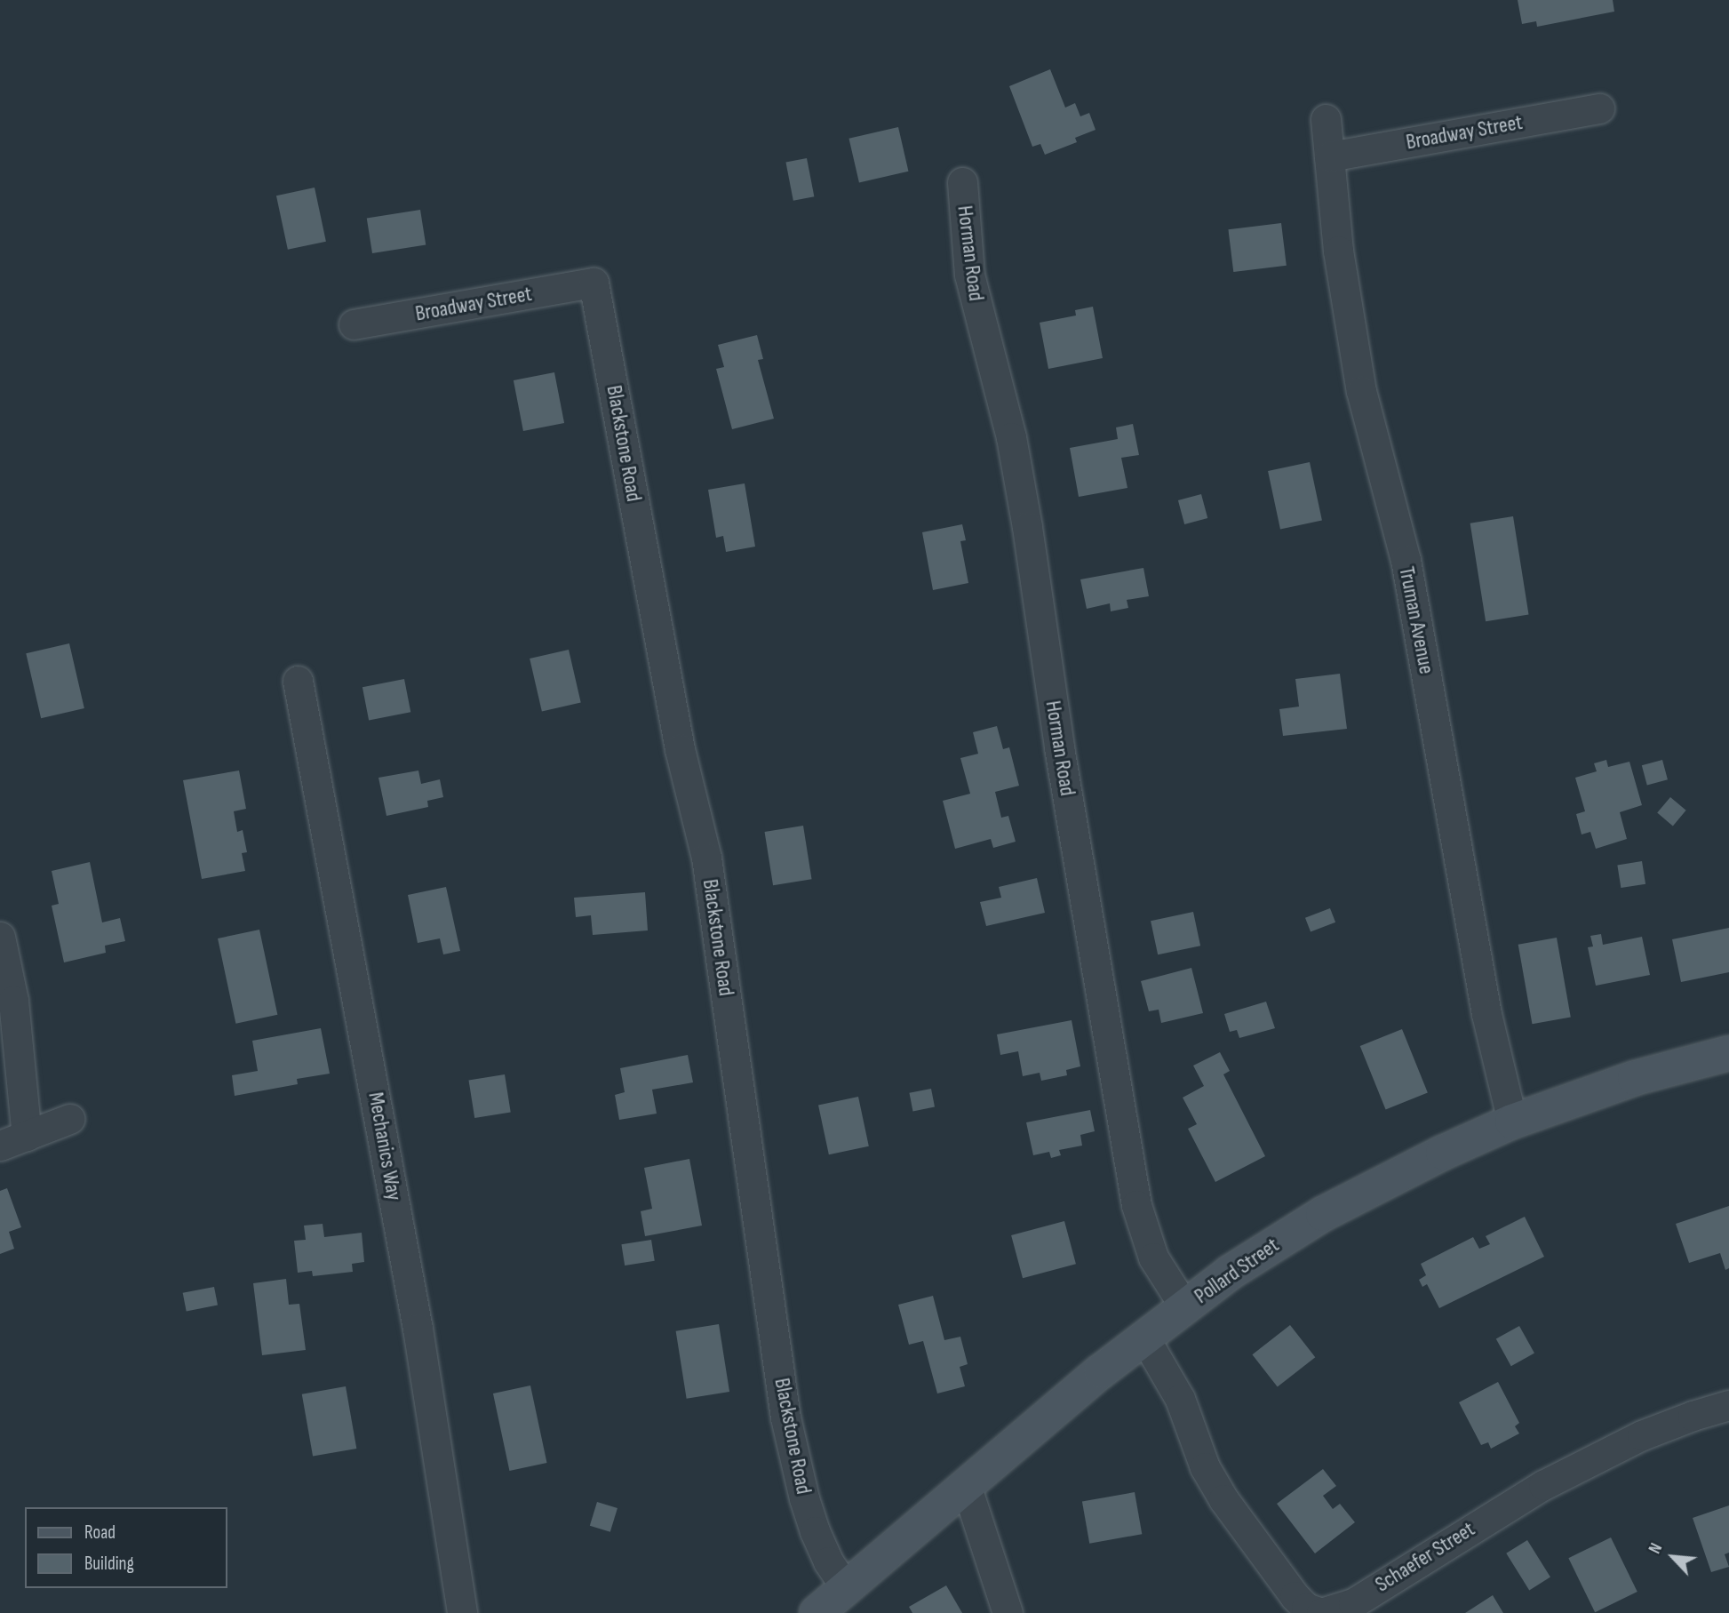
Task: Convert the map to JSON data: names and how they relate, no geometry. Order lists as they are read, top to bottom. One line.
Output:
{"streets":{"street":["Broadway Street","Horman Road","Blackstone Road","Truman Avenue","Mechanics Way","Pollard Street","Schaefer Street"]},"crossings":[["Broadway Street","Blackstone Road"],["Broadway Street","Truman Avenue"],["Horman Road","Pollard Street"],["Blackstone Road","Pollard Street"],["Truman Avenue","Pollard Street"],["Pollard Street","Schaefer Street"]],"legend":["Road","Building"],"north":"top left"}
